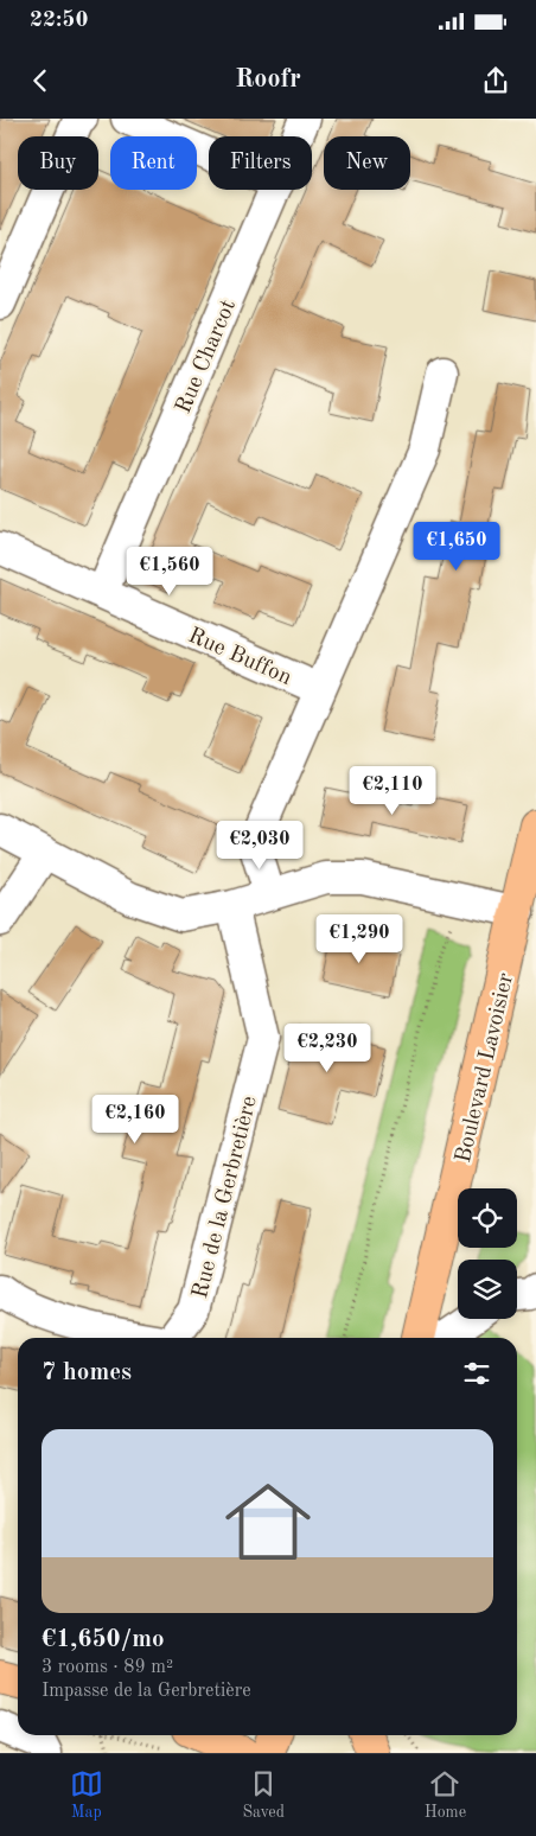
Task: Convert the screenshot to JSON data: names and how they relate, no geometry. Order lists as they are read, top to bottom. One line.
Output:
{"streets":{"main road":["Boulevard Lavoisier"],"street":["Rue Charcot","Rue Buffon","Rue de la Gerbretière"]},"crossings":[["Rue Charcot","Rue Buffon"]],"page":{"status":"22:50","header":"Roofr","chip":["Buy","Rent","Filters","New"],"price":["€1,650","€1,560","€2,110","€2,030","€1,290","€2,230","€2,160"],"heading":"7 homes","list":[{"name":"€1,650/mo","note":"3 rooms · 89 m² · Impasse de la Gerbretière"}],"tabs":["Map","Saved","Home"]}}
